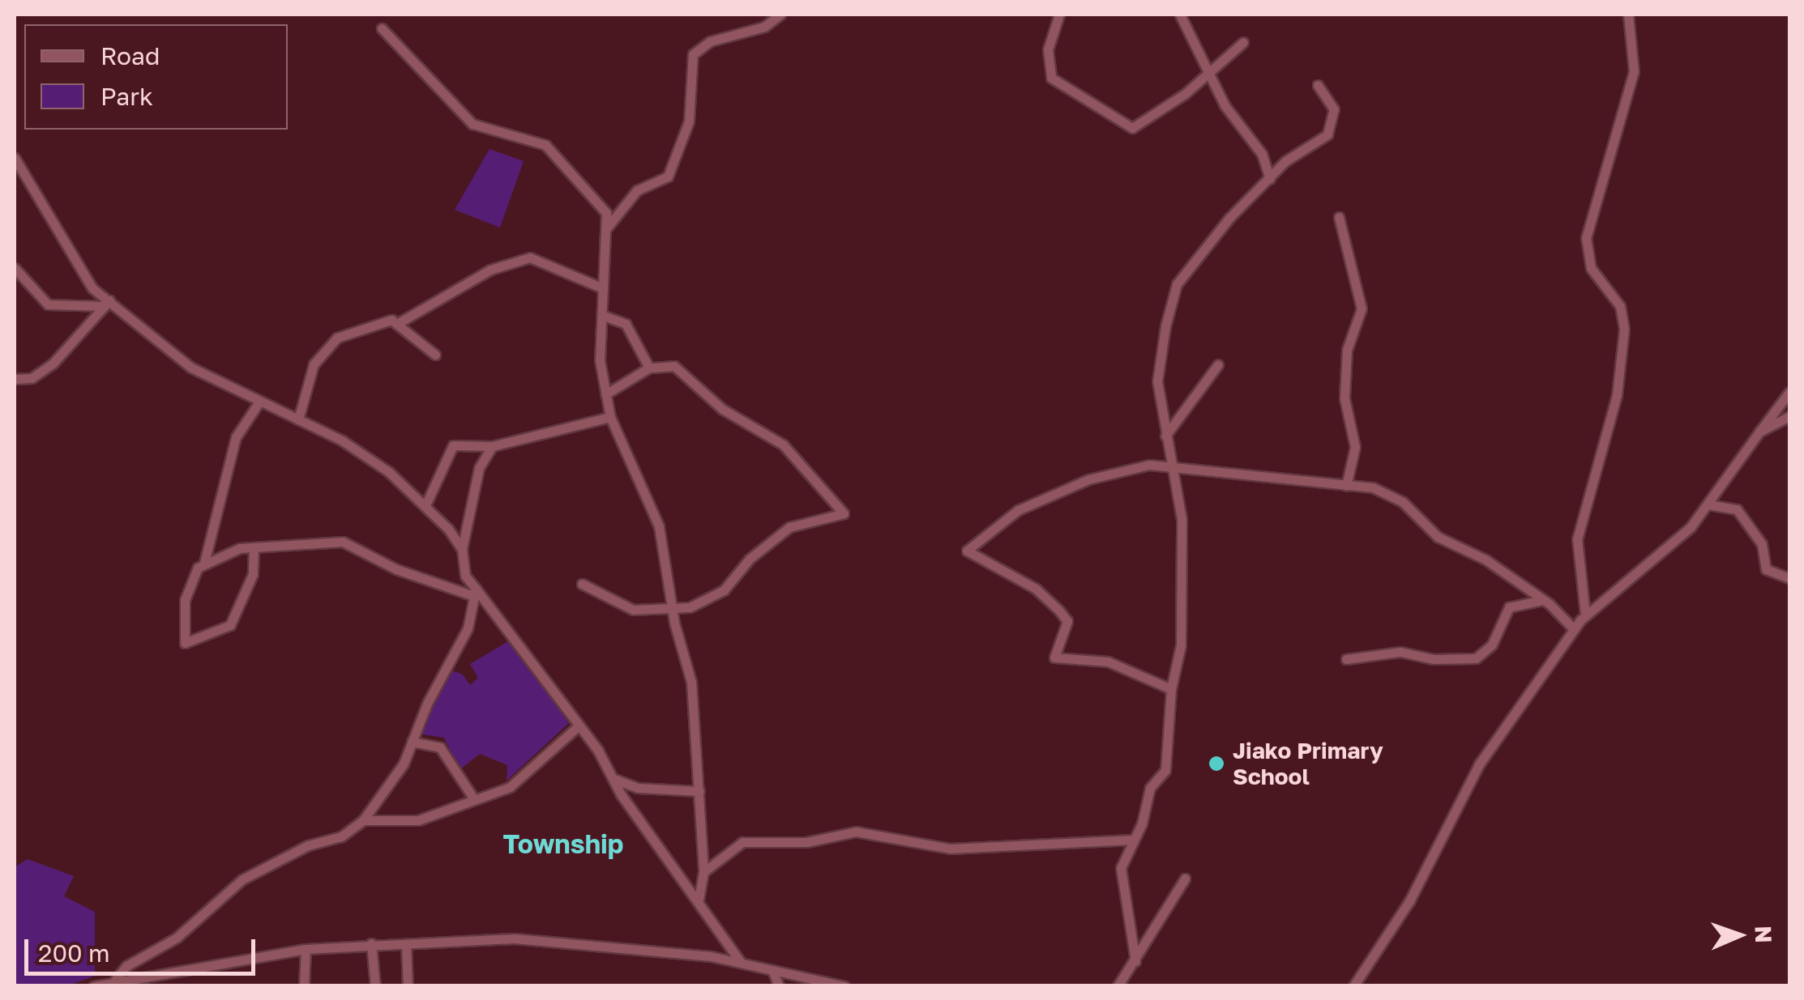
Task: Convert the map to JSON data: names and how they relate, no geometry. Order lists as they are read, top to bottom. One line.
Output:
{"districts":["Township"],"places":["Jiako Primary School"],"legend":["Road","Park"],"scale_bar":"200 m","north":"right"}
